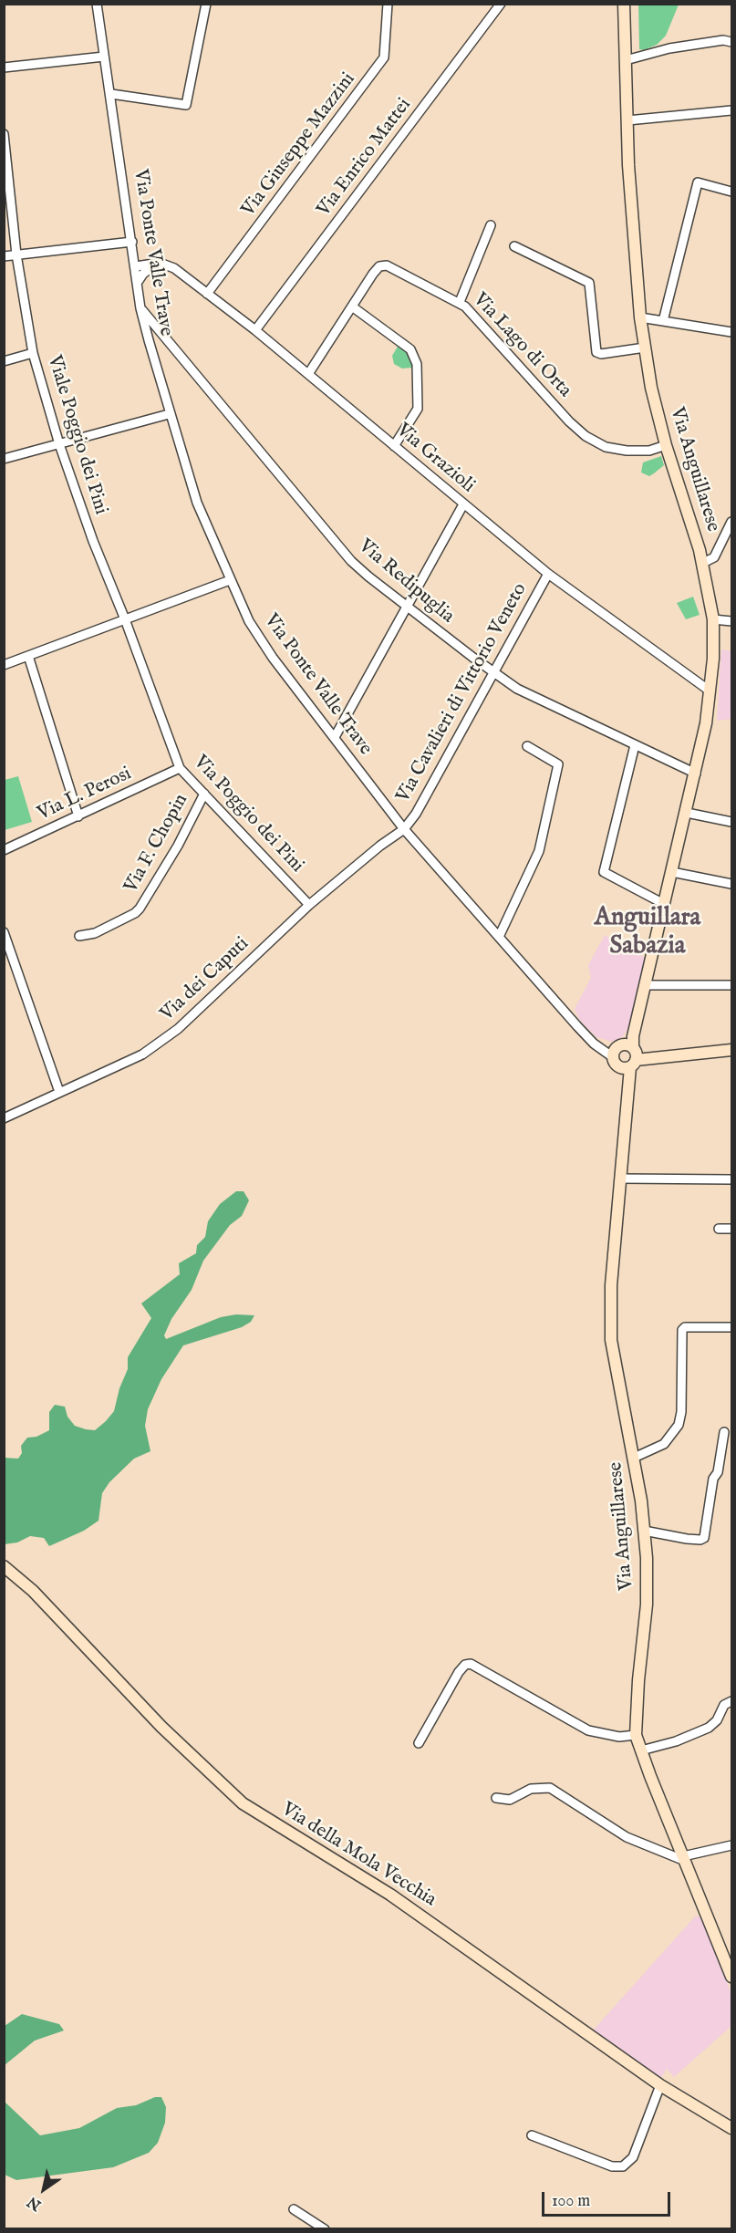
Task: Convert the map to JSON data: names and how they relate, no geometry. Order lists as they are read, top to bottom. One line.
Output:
{"streets":{"main road":["Via Anguillarese","Via della Mola Vecchia"],"street":["Via Giuseppe Mazzini","Via Enrico Mattei","Via Ponte Valle Trave","Via Lago di Orta","Viale Poggio dei Pini","Via Grazioli","Via Redipuglia","Via Cavalieri di Vittorio Veneto","Via L. Perosi","Via Poggio dei Pini","Via F. Chopin","Via dei Caputi"]},"crossings":[["Via Giuseppe Mazzini","Via Grazioli"],["Via Enrico Mattei","Via Grazioli"],["Via Ponte Valle Trave","Via Anguillarese"],["Via Ponte Valle Trave","Via Redipuglia"],["Via Ponte Valle Trave","Via Cavalieri di Vittorio Veneto"],["Via Ponte Valle Trave","Via dei Caputi"],["Via Lago di Orta","Via Grazioli"],["Via Lago di Orta","Via Anguillarese"],["Viale Poggio dei Pini","Via Poggio dei Pini"],["Via Grazioli","Via Anguillarese"],["Via Grazioli","Via Cavalieri di Vittorio Veneto"],["Via Anguillarese","Via Redipuglia"],["Via Redipuglia","Via Cavalieri di Vittorio Veneto"],["Via Cavalieri di Vittorio Veneto","Via dei Caputi"],["Via L. Perosi","Via Poggio dei Pini"],["Via Poggio dei Pini","Via F. Chopin"],["Via Poggio dei Pini","Via dei Caputi"]],"districts":["Anguillara Sabazia"],"scale_bar":"100 m","north":"bottom left"}
